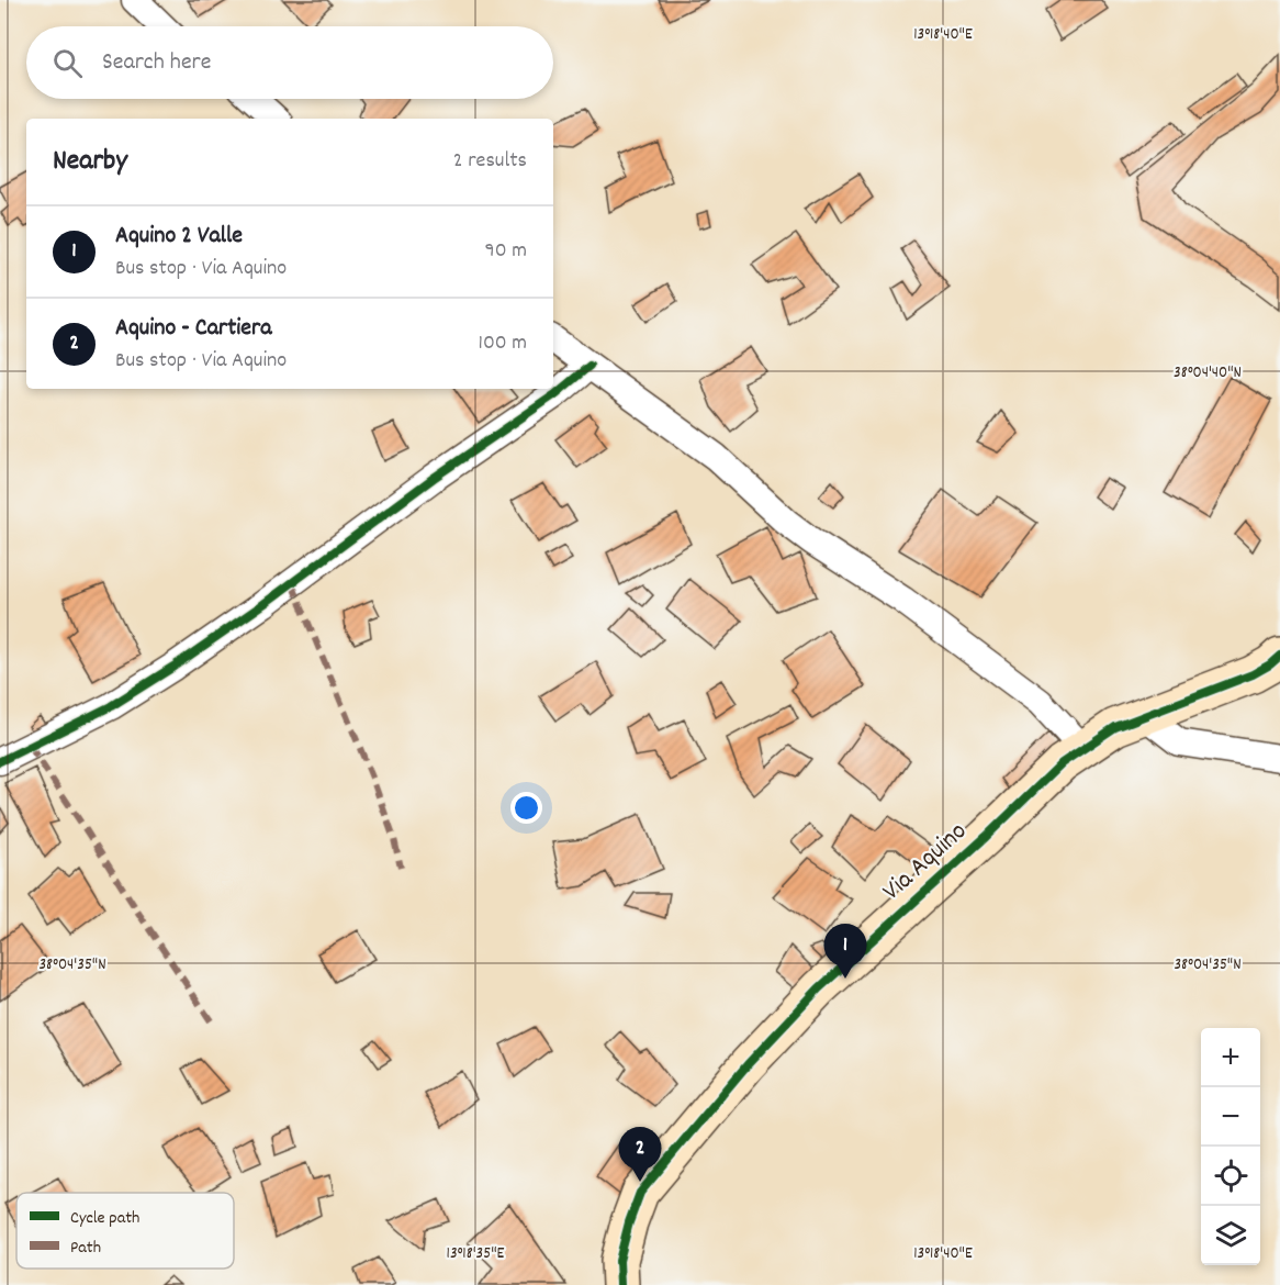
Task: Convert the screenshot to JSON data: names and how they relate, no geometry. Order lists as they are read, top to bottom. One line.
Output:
{"streets":{"street":["Via Aquino"]},"legend":["Cycle path","Path"],"page":{"search":"Search here","heading":["Nearby","2 results"],"list":[{"mark":"1","name":"Aquino 2 Valle","note":"Bus stop · Via Aquino","value":"90 m"},{"mark":"2","name":"Aquino - Cartiera","note":"Bus stop · Via Aquino","value":"100 m"}],"pins":["1","2"],"map_buttons":["+","−"]},"coordinates":["13°18'40\"E","38°04'40\"N","38°04'35\"N","13°18'35\"E"]}
